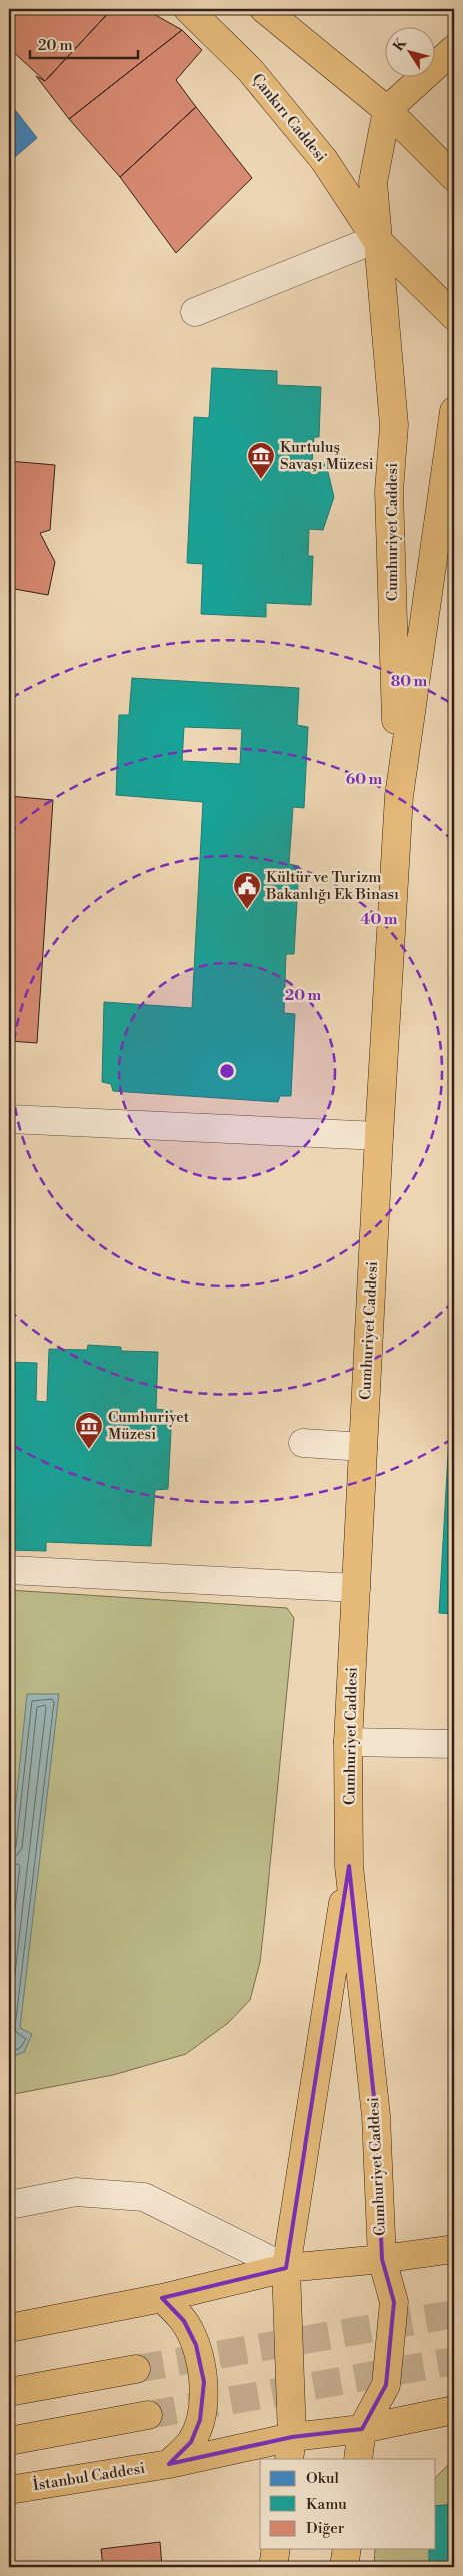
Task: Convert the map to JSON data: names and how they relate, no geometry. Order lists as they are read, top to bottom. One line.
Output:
{"streets":{"main road":["Çankırı Caddesi","Cumhuriyet Caddesi","İstanbul Caddesi"]},"crossings":[["Çankırı Caddesi","Cumhuriyet Caddesi"],["Cumhuriyet Caddesi","İstanbul Caddesi"]],"places":{"museum":["Kurtuluş Savaşı Müzesi","Cumhuriyet Müzesi"],"public building":["Kültür ve Turizm Bakanlığı Ek Binası"]},"legend":["Okul","Kamu","Diğer"],"scale_bar":"20 m","north":"top left","rings":["80 m","60 m","40 m","20 m"]}
